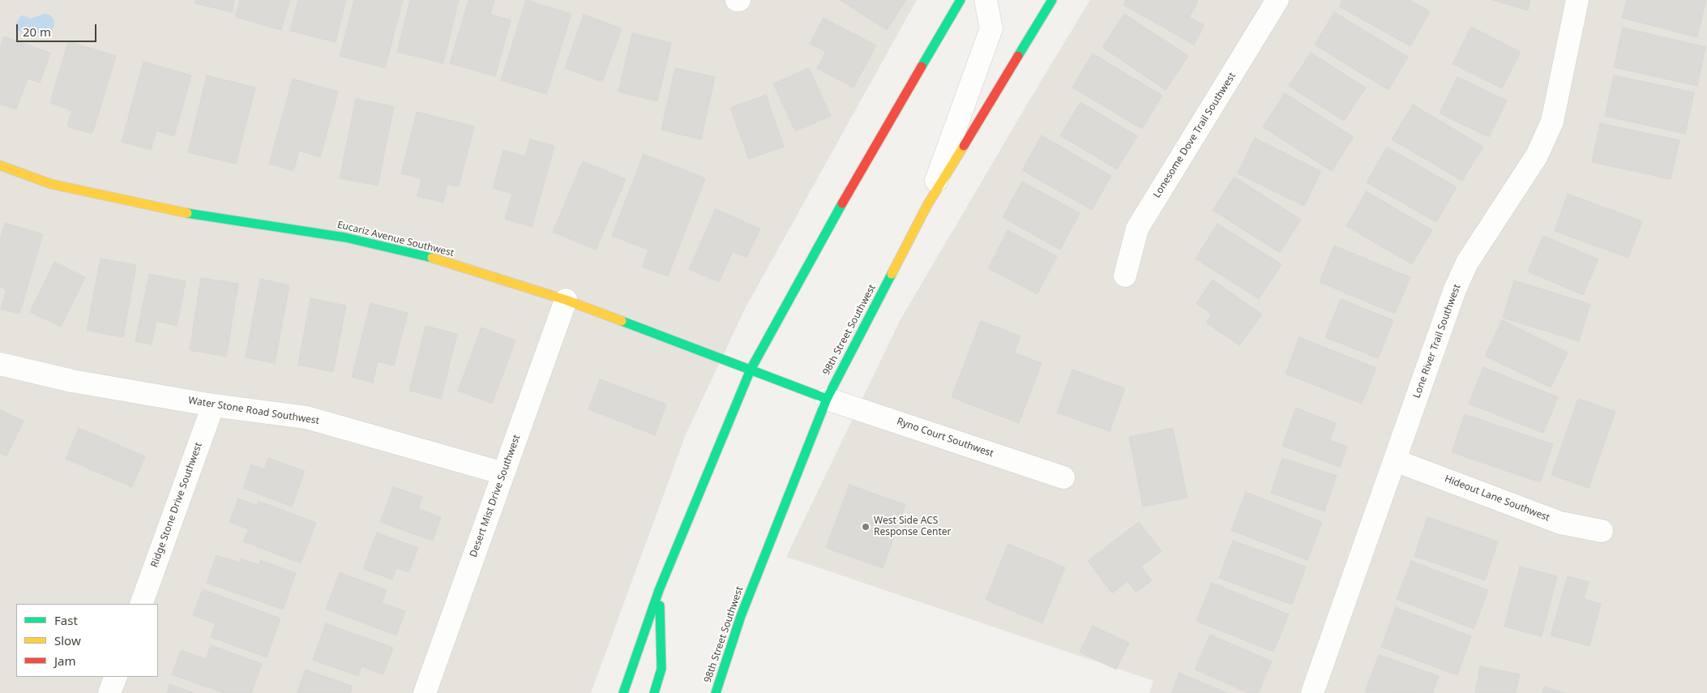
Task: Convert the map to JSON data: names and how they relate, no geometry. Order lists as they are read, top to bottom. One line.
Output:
{"streets":{"main road":["Eucariz Avenue Southwest","98th Street Southwest"],"street":["Lonesome Dove Trail Southwest","Lone River Trail Southwest","Water Stone Road Southwest","Ryno Court Southwest","Desert Mist Drive Southwest","Hideout Lane Southwest","Ridge Stone Drive Southwest"]},"crossings":[["Eucariz Avenue Southwest","98th Street Southwest"],["Eucariz Avenue Southwest","Ryno Court Southwest"],["Eucariz Avenue Southwest","Desert Mist Drive Southwest"],["98th Street Southwest","Ryno Court Southwest"],["Lone River Trail Southwest","Hideout Lane Southwest"],["Water Stone Road Southwest","Desert Mist Drive Southwest"],["Water Stone Road Southwest","Ridge Stone Drive Southwest"]],"places":["West Side ACS Response Center"],"legend":["Fast","Slow","Jam"],"scale_bar":"20 m"}
